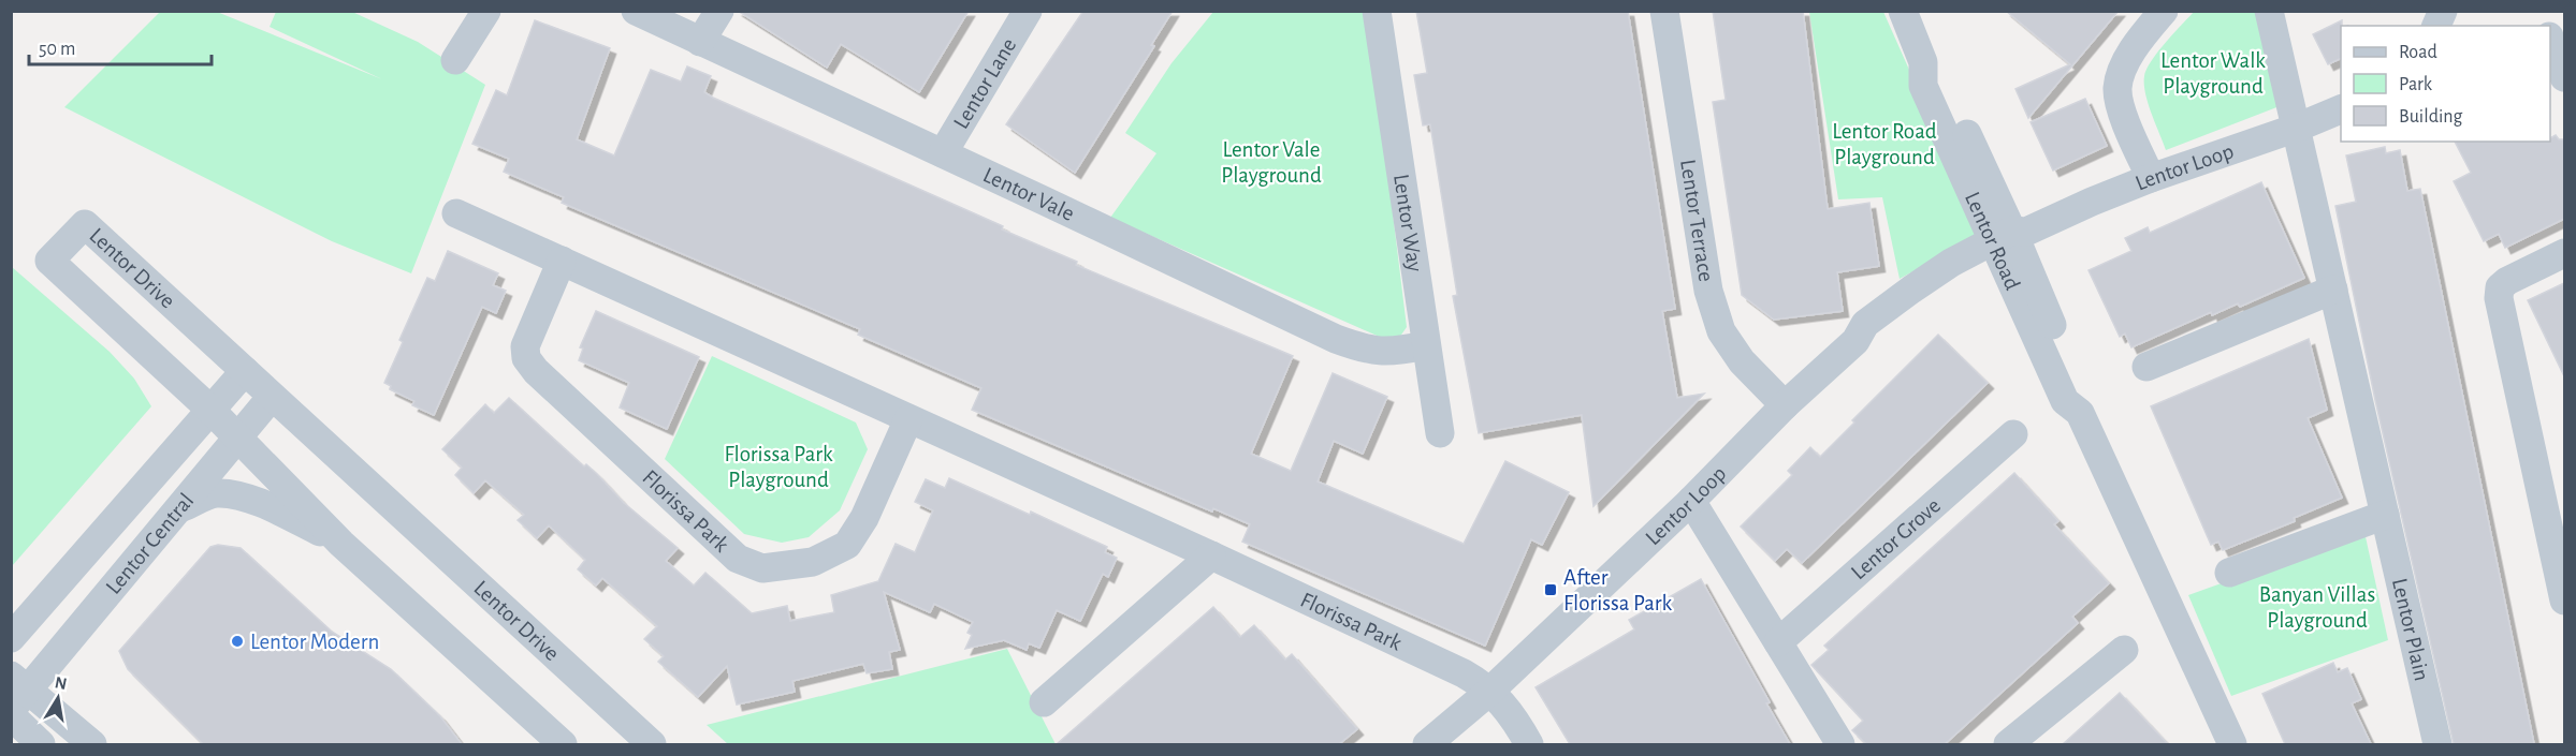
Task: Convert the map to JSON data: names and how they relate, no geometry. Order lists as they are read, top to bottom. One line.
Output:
{"streets":{"street":["Lentor Lane","Lentor Loop","Lentor Vale","Lentor Terrace","Lentor Way","Lentor Road","Lentor Drive","Florissa Park","Lentor Grove","Lentor Central","Lentor Plain"]},"crossings":[["Lentor Lane","Lentor Vale"],["Lentor Loop","Lentor Terrace"],["Lentor Loop","Lentor Road"],["Lentor Loop","Florissa Park"],["Lentor Loop","Lentor Plain"],["Lentor Vale","Lentor Way"],["Lentor Drive","Lentor Central"]],"parks":["Lentor Walk Playground","Lentor Road Playground","Lentor Vale Playground","Florissa Park Playground","Banyan Villas Playground"],"places":{"transit":["After Florissa Park"],"other":["Lentor Modern"]},"legend":["Road","Park","Building"],"scale_bar":"50 m","north":"top"}
